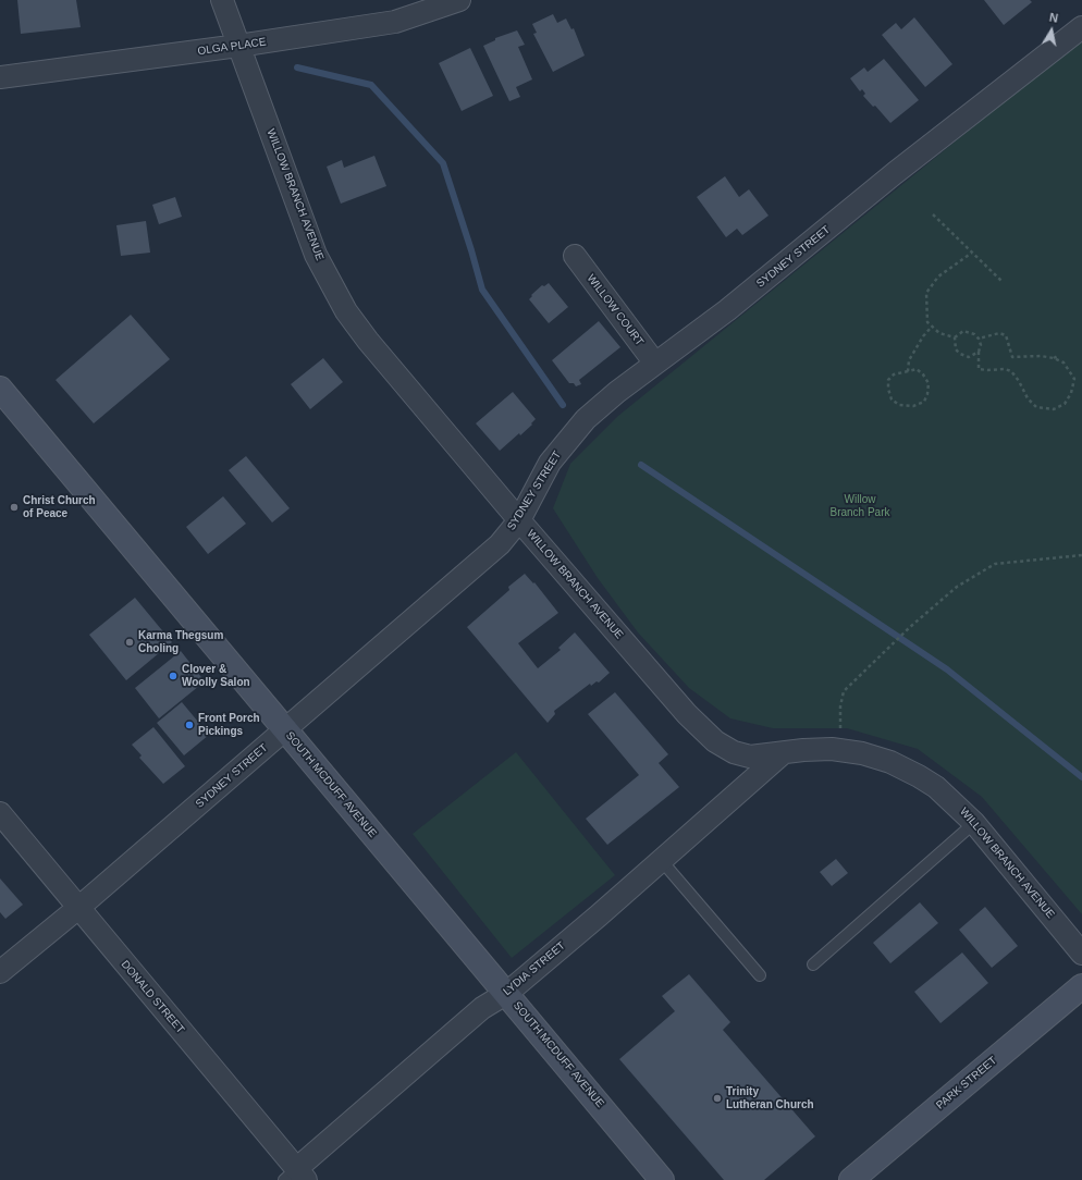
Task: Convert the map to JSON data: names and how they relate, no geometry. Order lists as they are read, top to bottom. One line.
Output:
{"streets":{"main road":["SOUTH MCDUFF AVENUE","PARK STREET"],"street":["OLGA PLACE","WILLOW BRANCH AVENUE","SYDNEY STREET","WILLOW COURT","LYDIA STREET","DONALD STREET"]},"crossings":[["OLGA PLACE","WILLOW BRANCH AVENUE"],["WILLOW BRANCH AVENUE","SYDNEY STREET"],["WILLOW BRANCH AVENUE","LYDIA STREET"],["SYDNEY STREET","WILLOW COURT"],["SYDNEY STREET","SOUTH MCDUFF AVENUE"],["SYDNEY STREET","DONALD STREET"],["SOUTH MCDUFF AVENUE","LYDIA STREET"],["LYDIA STREET","DONALD STREET"]],"parks":["Willow Branch Park"],"places":["Christ Church of Peace","Karma Thegsum Choling","Clover & Woolly Salon","Front Porch Pickings","Trinity Lutheran Church"],"north":"top"}
